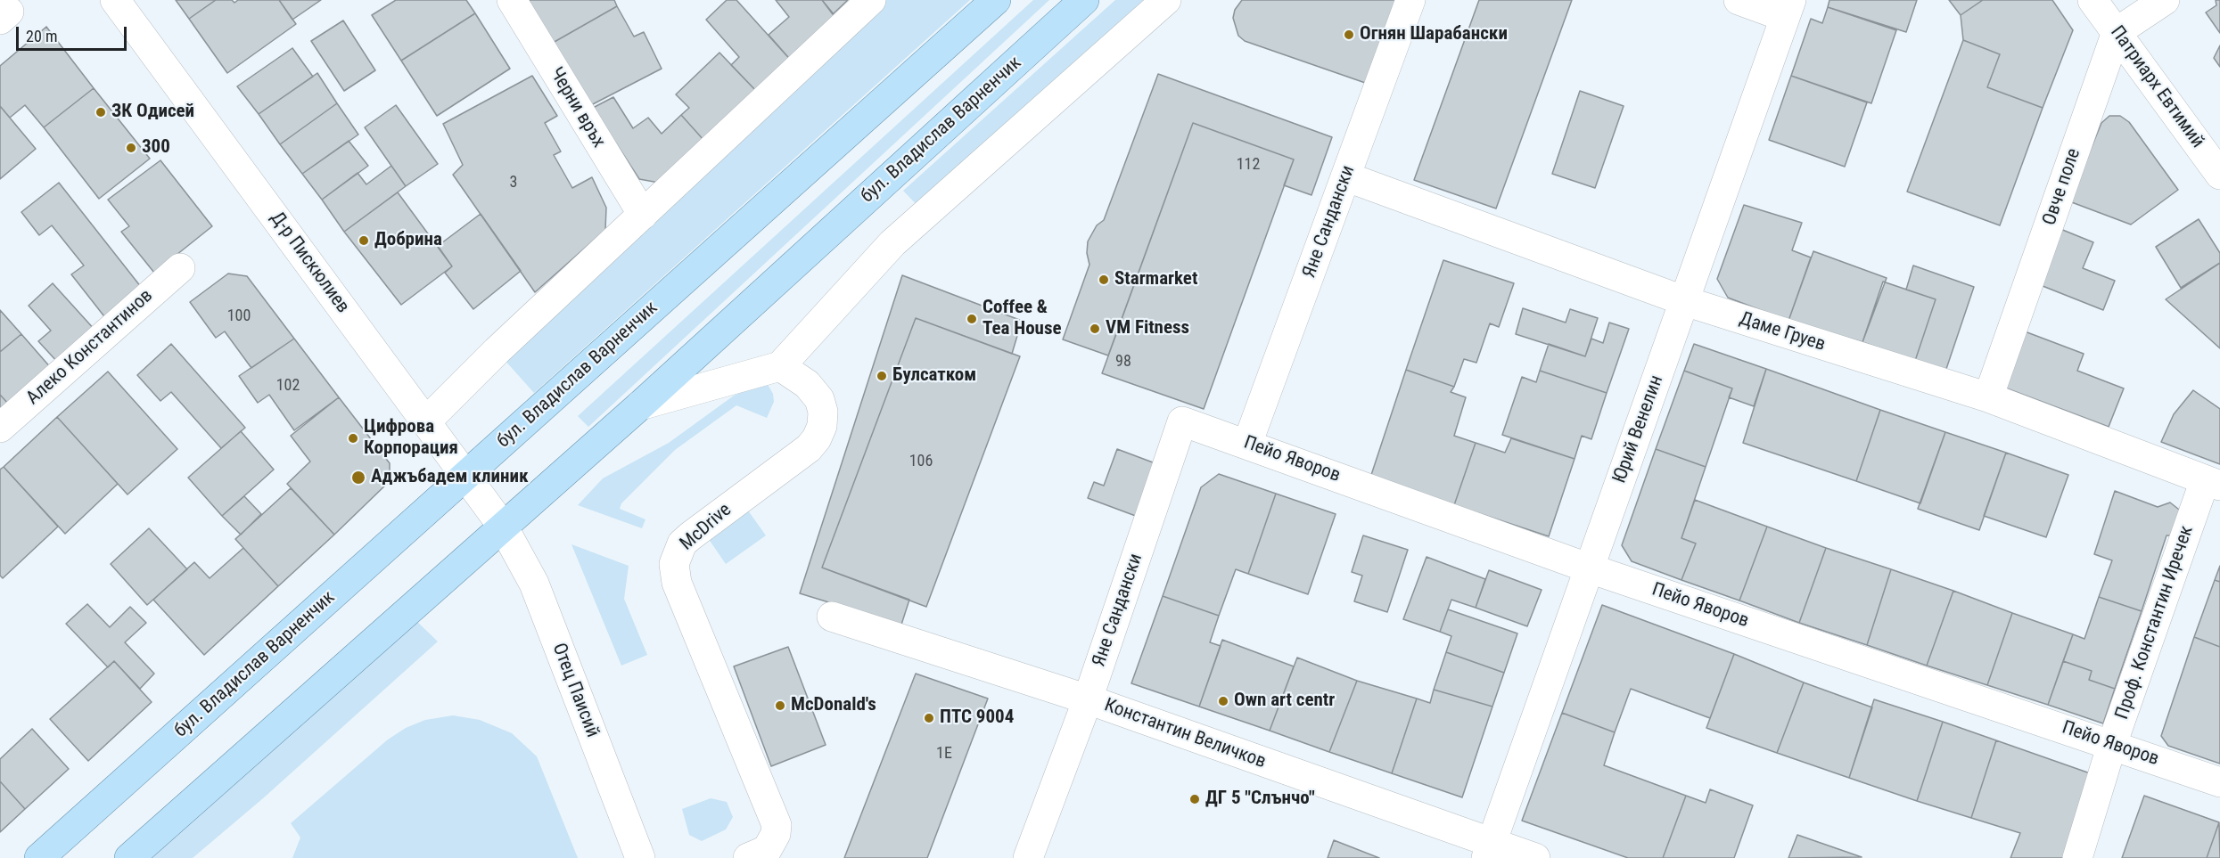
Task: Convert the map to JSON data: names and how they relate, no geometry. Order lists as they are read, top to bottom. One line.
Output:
{"streets":{"main road":["бул. Владислав Варненчик"],"street":["Патриарх Евтимий","Черни връх","Овче поле","Яне Сандански","Д-р Пискюлиев","Даме Груев","Алеко Константинов","Юрий Венелин","Пейо Яворов","McDrive","Проф. Константин Иречек","Отец Паисий","Константин Величков"]},"crossings":[["Патриарх Евтимий","Овче поле"],["бул. Владислав Варненчик","Д-р Пискюлиев"],["бул. Владислав Варненчик","Отец Паисий"],["Овче поле","Даме Груев"],["Яне Сандански","Даме Груев"],["Яне Сандански","Пейо Яворов"],["Яне Сандански","Константин Величков"],["Д-р Пискюлиев","Отец Паисий"],["Даме Груев","Юрий Венелин"],["Даме Груев","Проф. Константин Иречек"],["Юрий Венелин","Пейо Яворов"],["Юрий Венелин","Константин Величков"],["Пейо Яворов","Проф. Константин Иречек"]],"places":["Огнян Шарабански","ЗК Одисей","300","Добрина","Starmarket","Coffee & Tea House","VM Fitness","Булсатком","Цифрова Корпорация","Аджъбадем клиник","Own art centr","McDonald's","ПТС 9004","ДГ 5 \"Слънчо\""],"house_numbers":["112","3","100","98","102","106","1Е"],"scale_bar":"20 m"}
